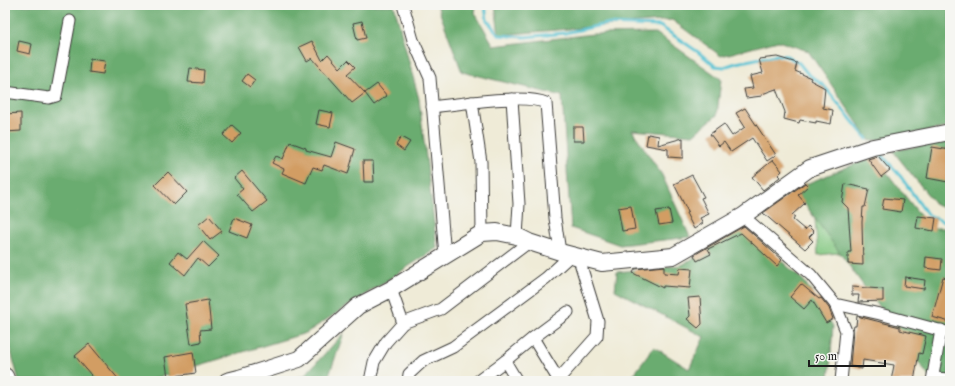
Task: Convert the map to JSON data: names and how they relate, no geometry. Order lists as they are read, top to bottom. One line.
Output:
{"scale_bar":"50 m"}
